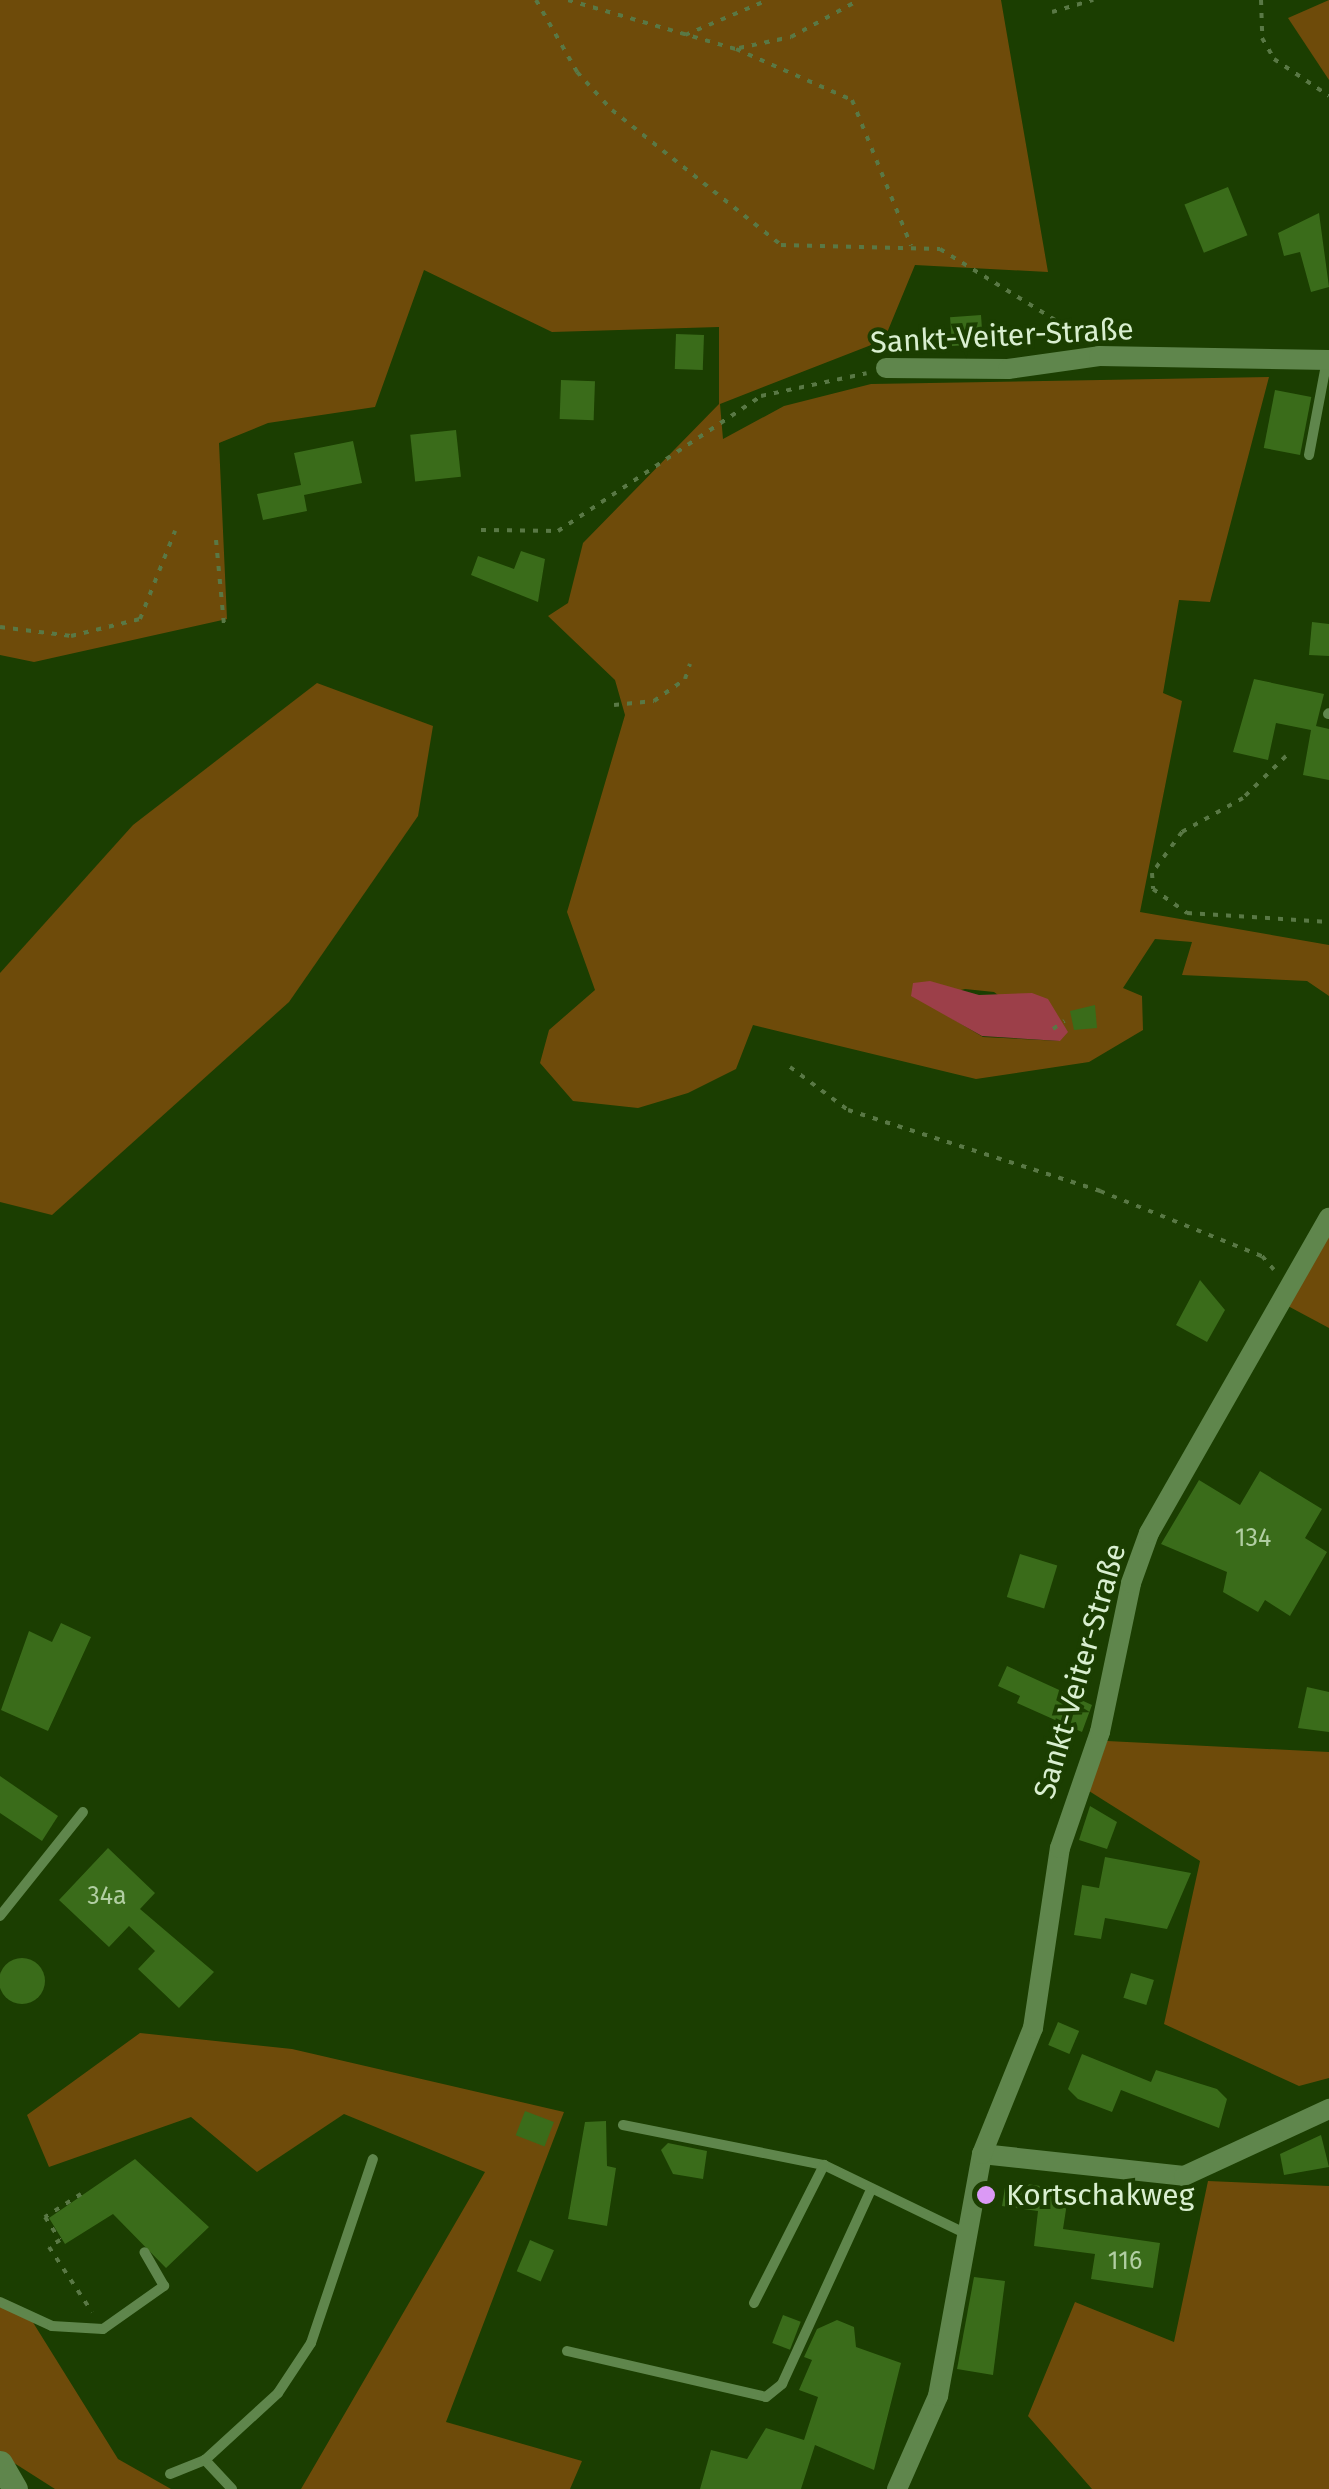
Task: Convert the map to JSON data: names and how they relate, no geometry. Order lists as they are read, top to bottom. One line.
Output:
{"streets":{"street":["Sankt-Veiter-Straße"]},"places":["Kortschakweg"],"house_numbers":["134","34a","116"]}
